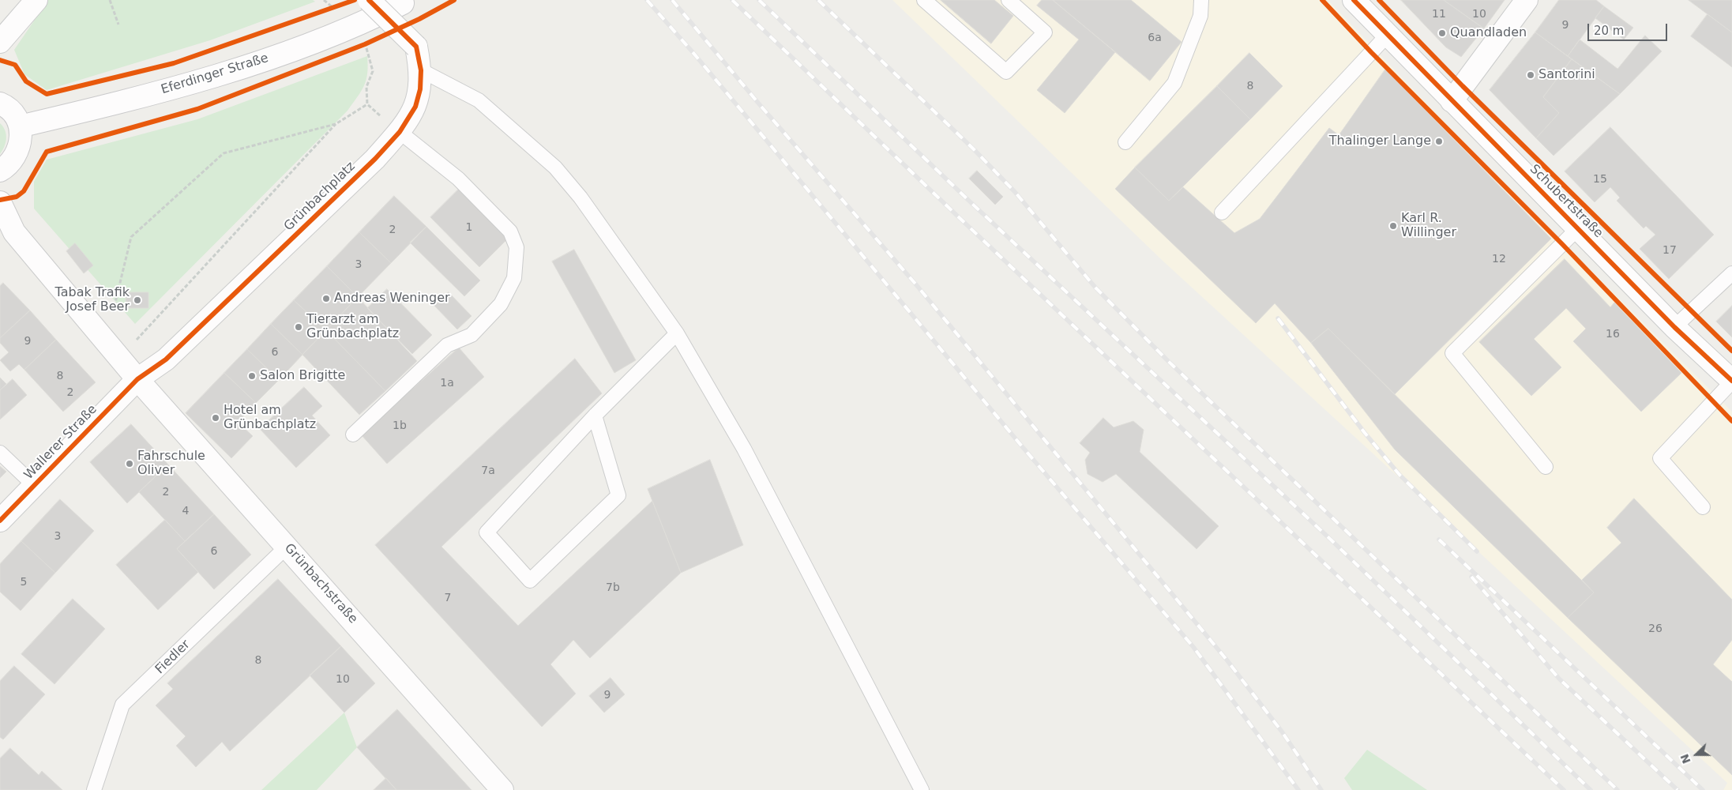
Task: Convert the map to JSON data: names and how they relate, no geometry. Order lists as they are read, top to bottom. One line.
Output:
{"streets":{"street":["Eferdinger Straße","Grünbachplatz","Schubertstraße","Wallerer Straße","Grünbachstraße"],"lane":["Fiedler"]},"crossings":[["Grünbachplatz","Wallerer Straße"],["Grünbachplatz","Grünbachstraße"],["Wallerer Straße","Grünbachstraße"],["Grünbachstraße","Fiedler"]],"places":["Quandladen","Santorini","Thalinger Lange","Karl R. Willinger","Andreas Weninger","Tabak Trafik Josef Beer","Tierarzt am Grünbachplatz","Salon Brigitte","Hotel am Grünbachplatz","Fahrschule Oliver"],"house_numbers":["11","10","9","6a","8","15","1","2","17","12","3","16","9","6","8","1a","2","1b","7a","2","4","3","6","5","7b","7","26","8","10","9"],"scale_bar":"20 m","north":"left"}
